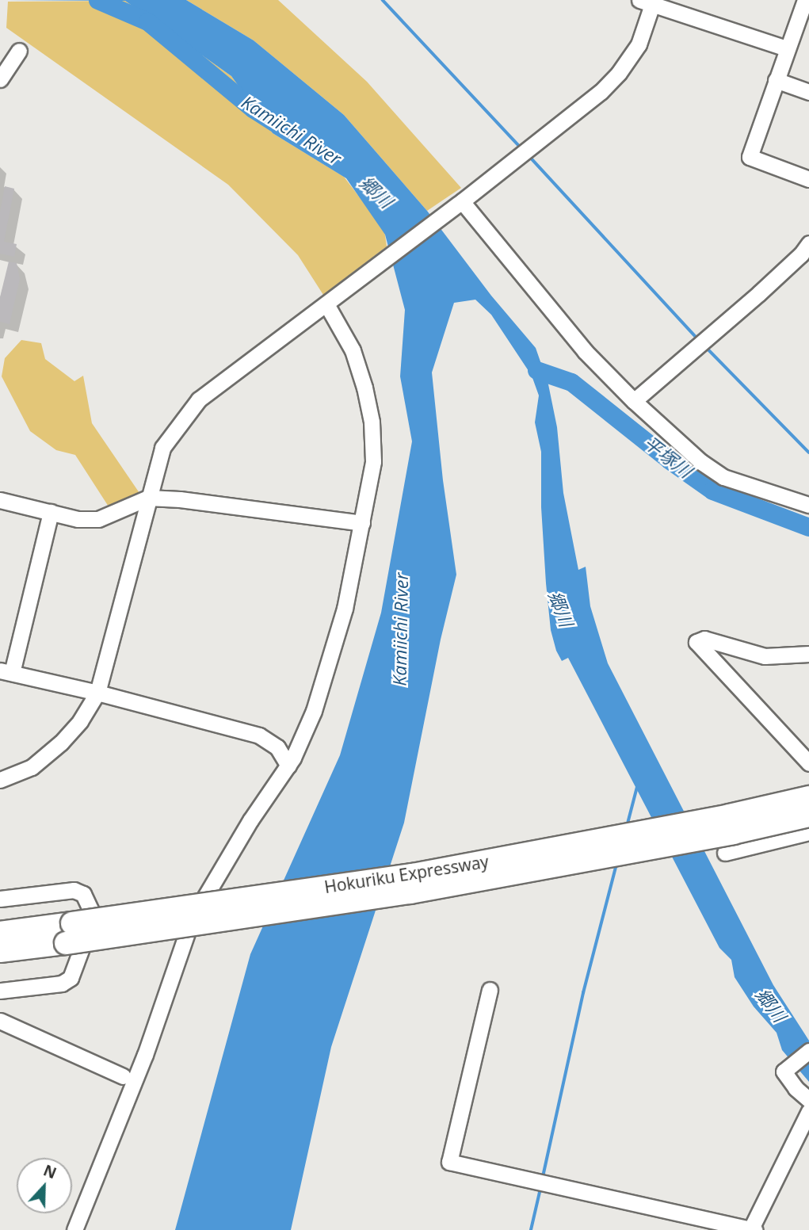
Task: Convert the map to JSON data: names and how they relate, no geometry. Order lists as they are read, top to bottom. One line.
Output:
{"streets":{"highway":["Hokuriku Expressway"]},"water":["Kamiichi River","郷川","平塚川"],"north":"top"}
